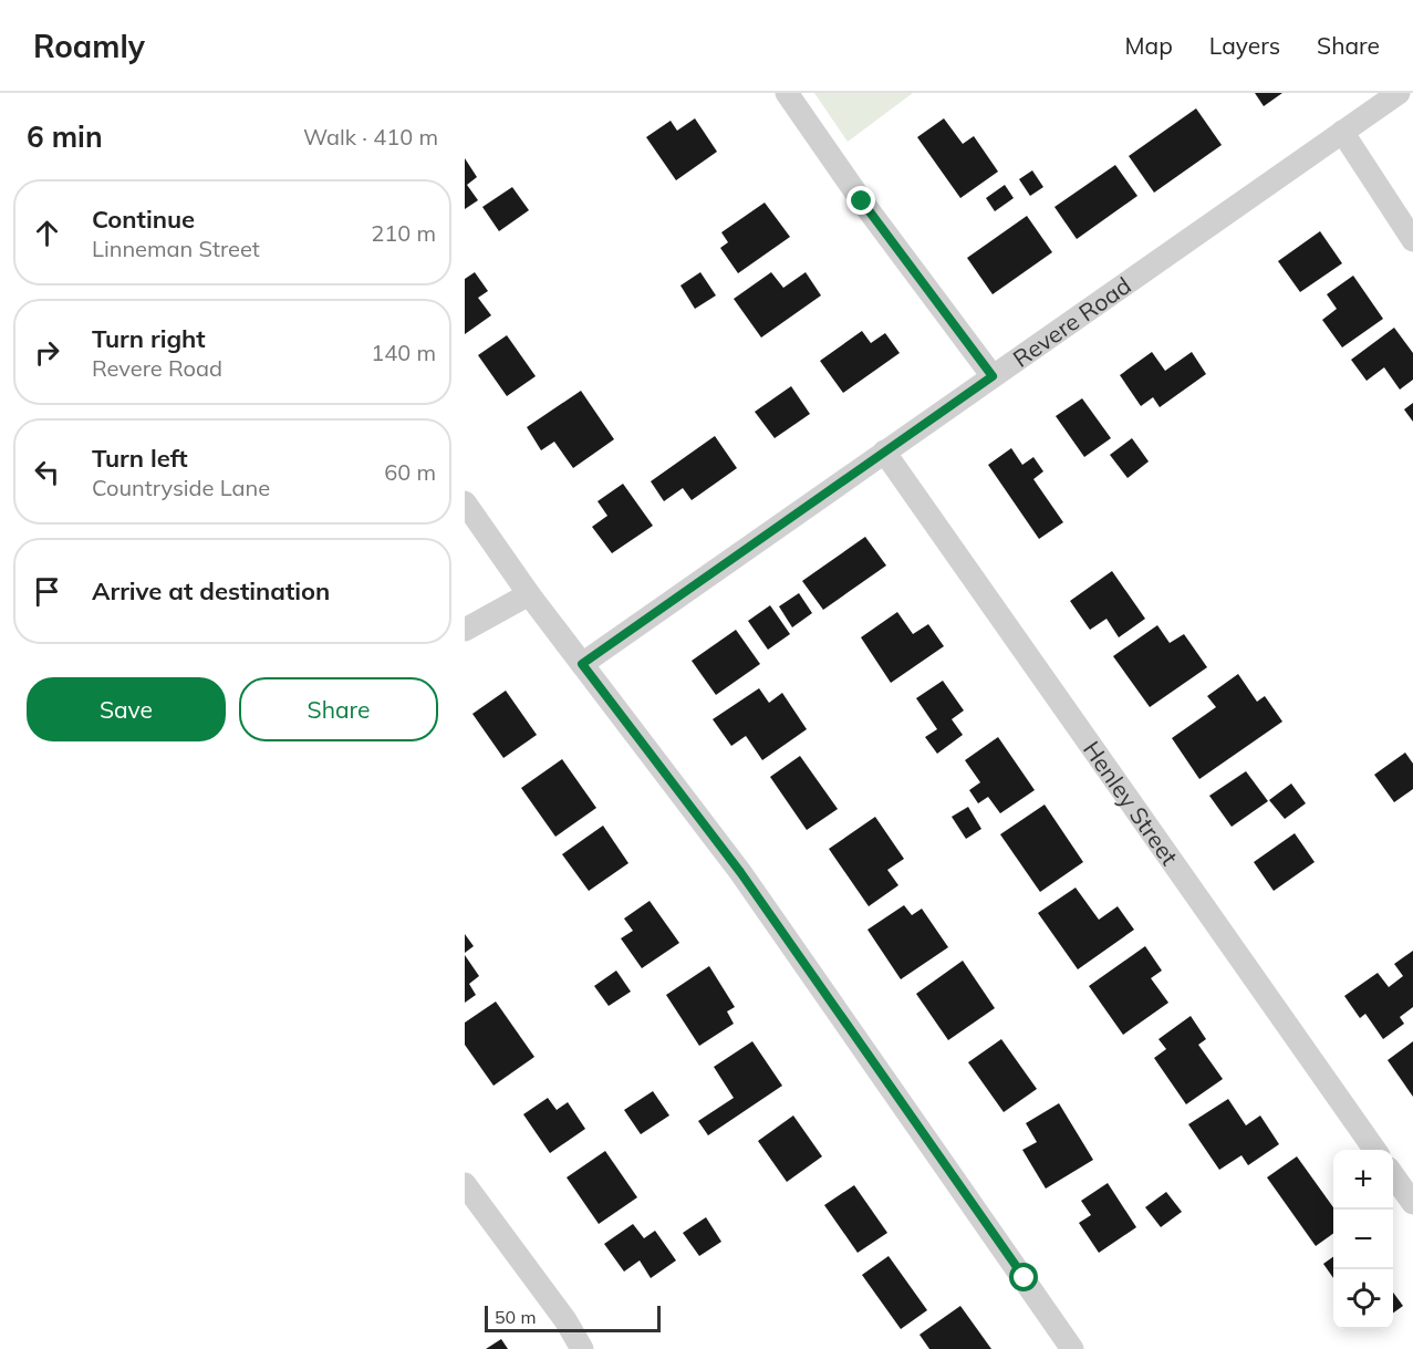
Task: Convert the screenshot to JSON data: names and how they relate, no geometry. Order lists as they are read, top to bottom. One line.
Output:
{"streets":{"street":["Revere Road","Henley Street"]},"crossings":[["Revere Road","Henley Street"]],"scale_bar":"50 m","page":{"header":"Roamly","nav":["Map","Layers","Share"],"heading":["6 min","Walk · 410 m"],"list":[["Continue","Linneman Street","210 m"],["Turn right","Revere Road","140 m"],["Turn left","Countryside Lane","60 m"],"Arrive at destination"],"buttons":["Save","Share"],"map_buttons":["+","−"],"scale":"50 m"}}
